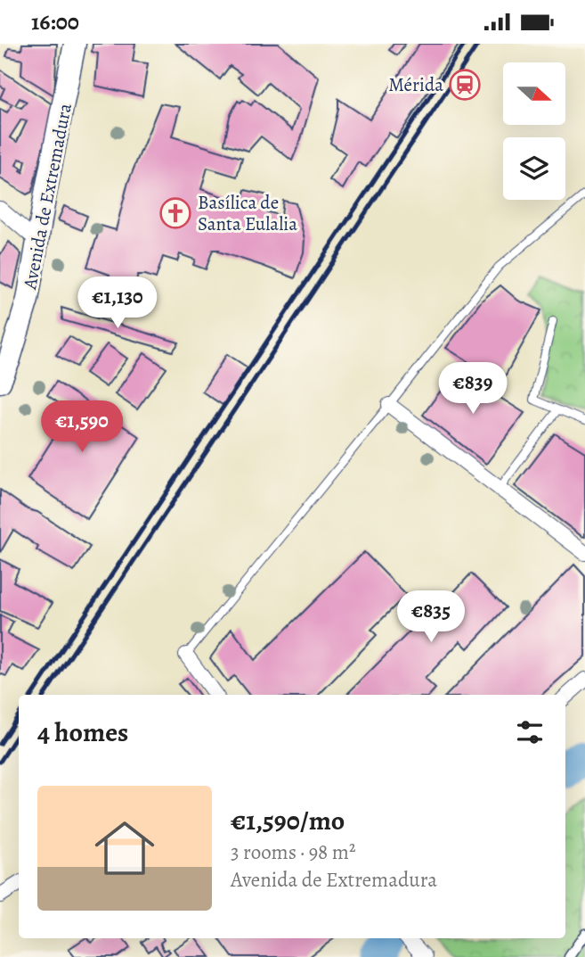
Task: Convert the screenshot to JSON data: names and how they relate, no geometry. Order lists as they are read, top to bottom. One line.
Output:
{"streets":{"main road":["Avenida de Extremadura"]},"places":{"station":["Mérida"],"church":["Basílica de Santa Eulalia"]},"north":"right","page":{"status":"16:00","price":["€1,130","€839","€1,590","€835"],"heading":"4 homes","list":[{"name":"€1,590/mo","note":"3 rooms · 98 m² · Avenida de Extremadura"}]}}
